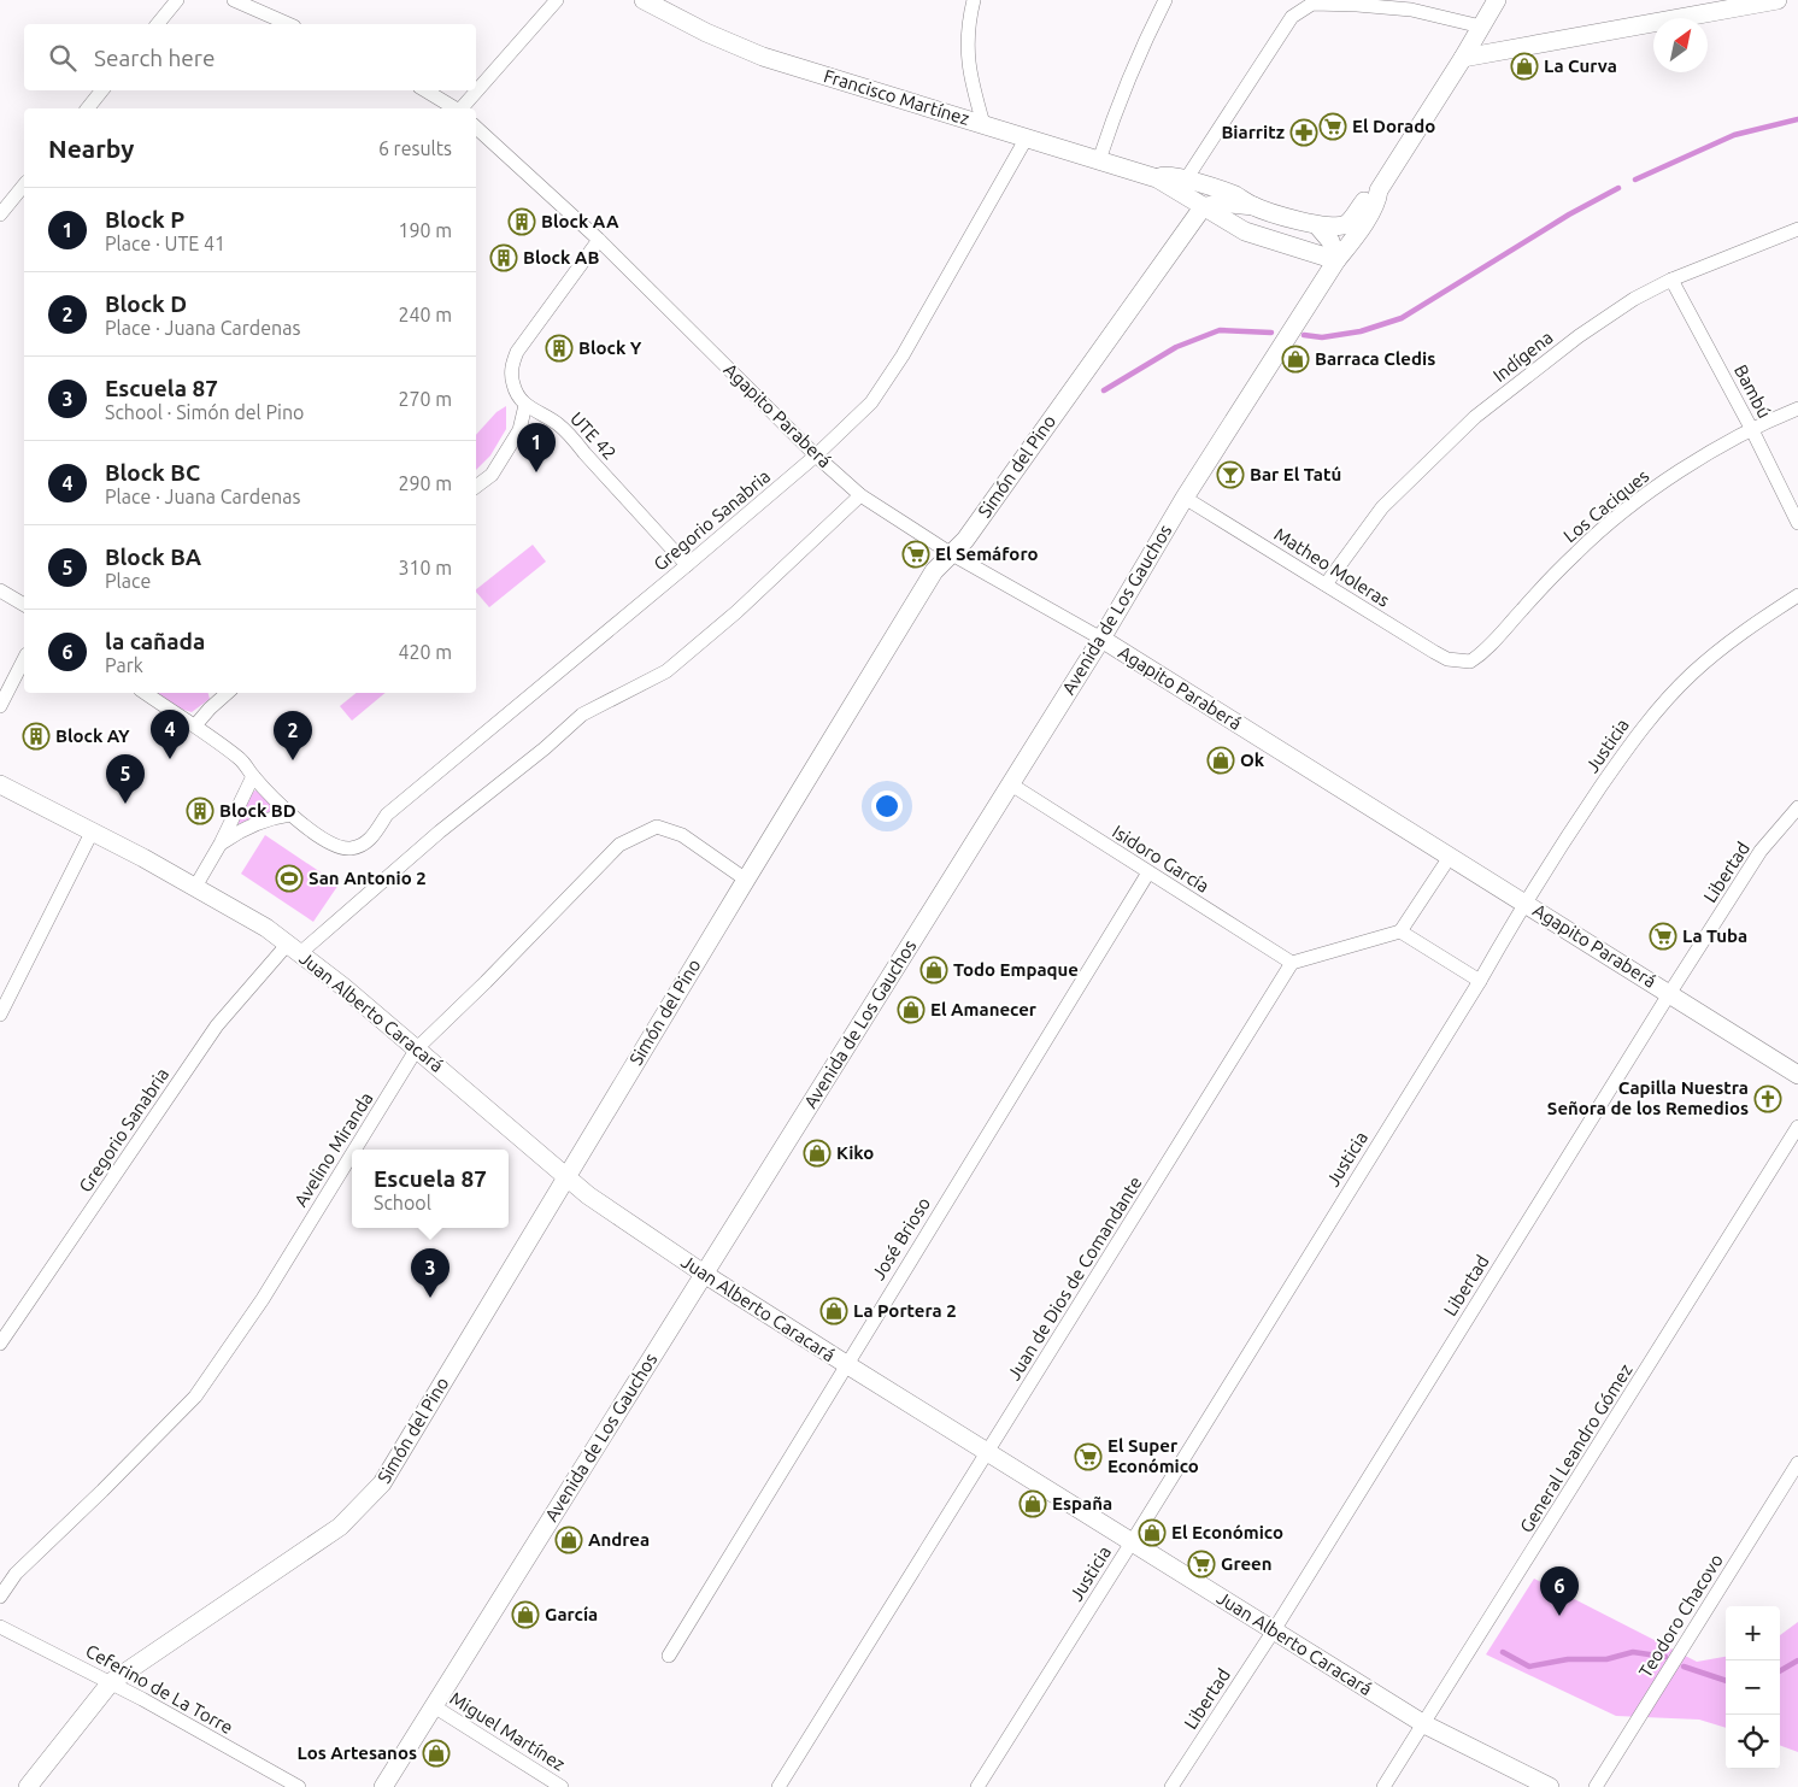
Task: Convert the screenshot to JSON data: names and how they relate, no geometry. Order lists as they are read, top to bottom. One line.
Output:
{"streets":{"street":["Francisco Martínez","Indígena","Bambú","Agapito Paraberá","UTE 42","Simón del Pino","Los Caciques","Gregorio Sanabria","Matheo Moleras","Avenida de Los Gauchos","Justicia","Isidoro García","Libertad","Juan Alberto Caracará","Avelino Miranda","José Brioso","Juan de Dios de Comandante","General Leandro Gómez","Teodoro Chacovo","Ceferino de La Torre","Miguel Martínez"]},"crossings":[["Francisco Martínez","Simón del Pino"],["Francisco Martínez","Gregorio Sanabria"],["Francisco Martínez","Avenida de Los Gauchos"],["Indígena","Bambú"],["Indígena","Matheo Moleras"],["Bambú","Los Caciques"],["Agapito Paraberá","Simón del Pino"],["Agapito Paraberá","Gregorio Sanabria"],["Agapito Paraberá","Avenida de Los Gauchos"],["Agapito Paraberá","Justicia"],["Agapito Paraberá","Libertad"],["UTE 42","Gregorio Sanabria"],["Simón del Pino","Juan Alberto Caracará"],["Simón del Pino","Avelino Miranda"],["Simón del Pino","Ceferino de La Torre"],["Los Caciques","Matheo Moleras"],["Gregorio Sanabria","Juan Alberto Caracará"],["Matheo Moleras","Avenida de Los Gauchos"],["Avenida de Los Gauchos","Isidoro García"],["Avenida de Los Gauchos","Juan Alberto Caracará"],["Avenida de Los Gauchos","Miguel Martínez"],["Justicia","Juan Alberto Caracará"],["Isidoro García","José Brioso"],["Isidoro García","Juan de Dios de Comandante"],["Libertad","Juan Alberto Caracará"],["Juan Alberto Caracará","Avelino Miranda"],["Juan Alberto Caracará","José Brioso"],["Juan Alberto Caracará","Juan de Dios de Comandante"],["Juan Alberto Caracará","General Leandro Gómez"]],"places":{"shop":["La Curva","Barraca Cledis","Ok","Todo Empaque","El Amanecer","Kiko","La Portera 2","España","El Económico","Andrea","García","Los Artesanos"],"supermarket":["El Dorado","El Semáforo","La Tuba","El Super Económico","Green"],"pharmacy":["Biarritz"],"building":["Block AA","Block AB","Block Y","Block AY","Block BD"],"bar":["Bar El Tatú"],"sports":["San Antonio 2"],"church":["Capilla Nuestra Señora de los Remedios"]},"north":"top right","page":{"search":"Search here","heading":["Nearby","6 results"],"list":[{"mark":"1","name":"Block P","note":"Place · UTE 41","value":"190 m"},{"mark":"2","name":"Block D","note":"Place · Juana Cardenas","value":"240 m"},{"mark":"3","name":"Escuela 87","note":"School · Simón del Pino","value":"270 m"},{"mark":"4","name":"Block BC","note":"Place · Juana Cardenas","value":"290 m"},{"mark":"5","name":"Block BA","note":"Place","value":"310 m"},{"mark":"6","name":"la cañada","note":"Park","value":"420 m"}],"pins":["1","4","2","5","3","6"],"popup":["Escuela 87","School"],"map_buttons":["+","−"]}}
